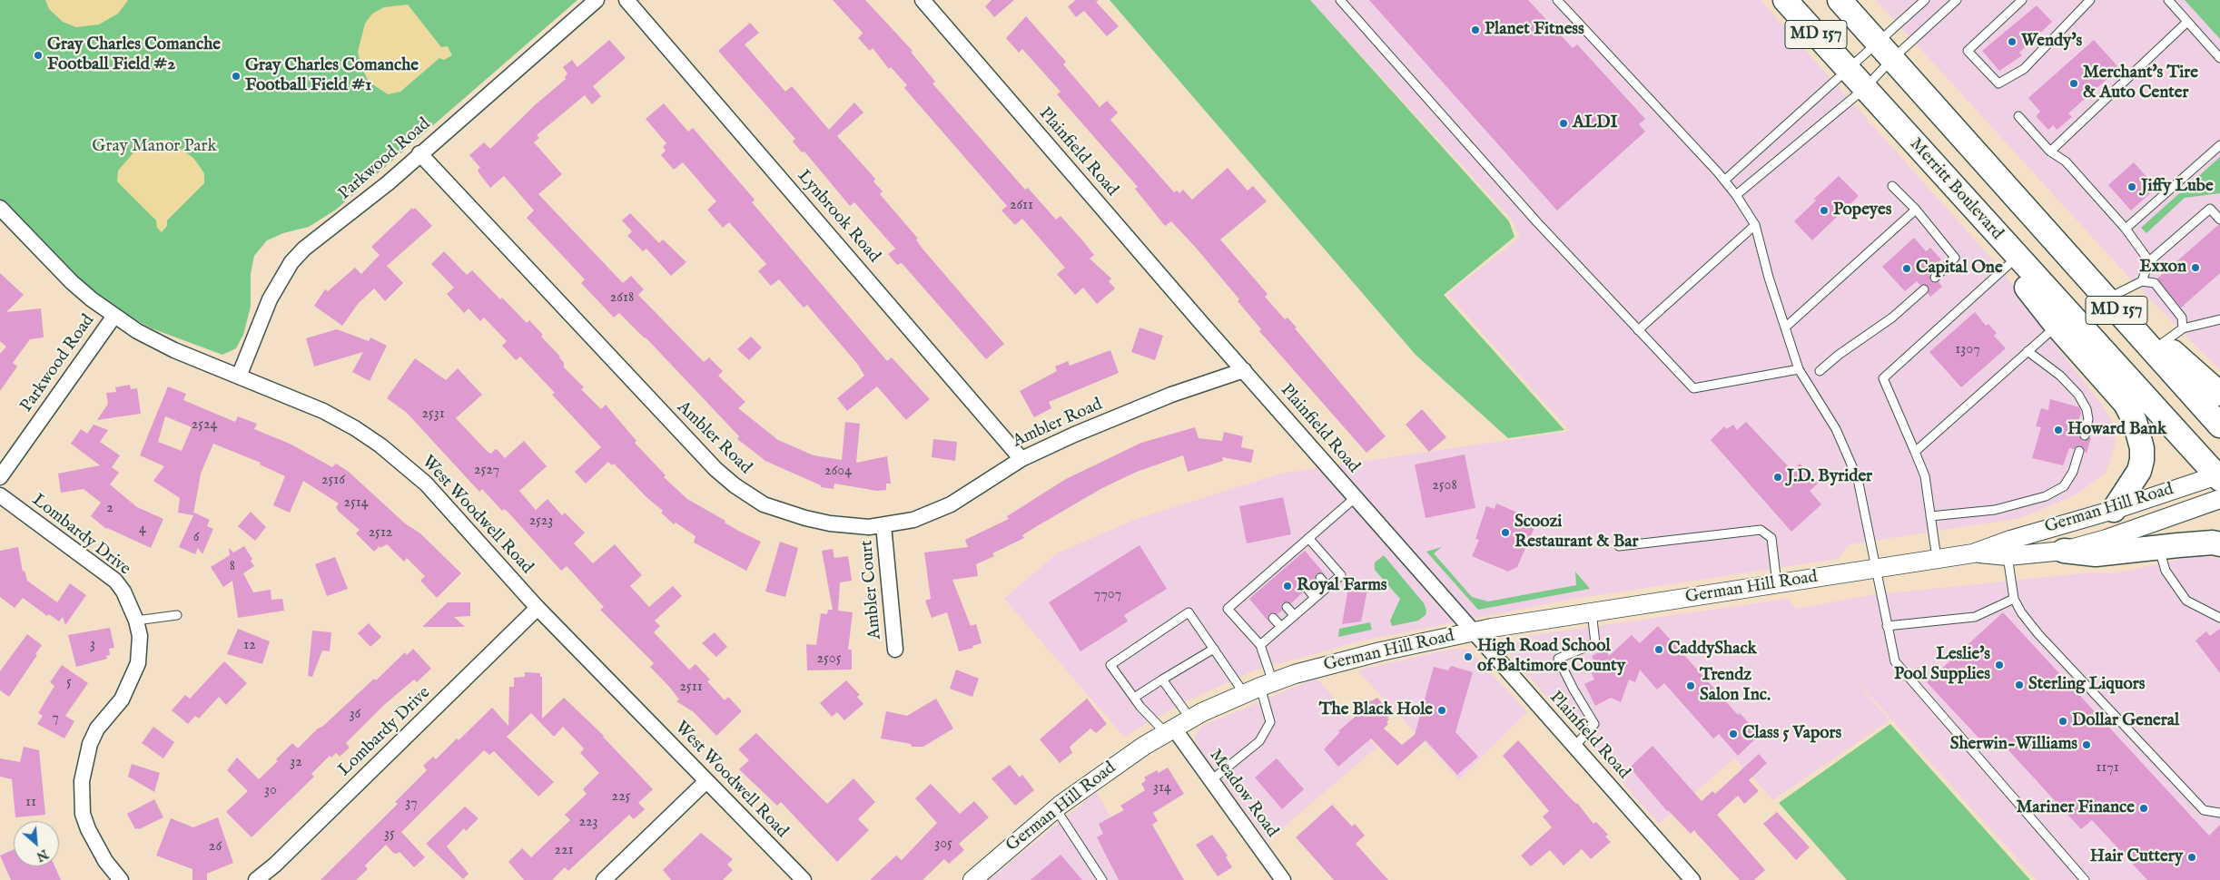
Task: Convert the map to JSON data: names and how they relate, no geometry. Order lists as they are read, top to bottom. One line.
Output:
{"streets":{"main road":["MD 157","Merritt Boulevard"],"street":["Plainfield Road","Parkwood Road","Lynbrook Road","Ambler Road","German Hill Road","West Woodwell Road","Lombardy Drive","Ambler Court","Meadow Road"]},"crossings":[["Plainfield Road","Ambler Road"],["Plainfield Road","German Hill Road"],["Parkwood Road","Ambler Road"],["Parkwood Road","West Woodwell Road"],["Merritt Boulevard","German Hill Road"],["Lynbrook Road","Ambler Road"],["Ambler Road","Ambler Court"],["German Hill Road","Meadow Road"],["West Woodwell Road","Lombardy Drive"]],"parks":["Gray Manor Park"],"places":["Planet Fitness","Wendy's","Gray Charles Comanche Football Field #2","Gray Charles Comanche Football Field #1","Merchant's Tire & Auto Center","ALDI","Jiffy Lube","Popeyes","Exxon","Capital One","Howard Bank","J.D. Byrider","Scoozi Restaurant & Bar","Royal Farms","CaddyShack","High Road School of Baltimore County","Leslie's Pool Supplies","Sterling Liquors","Trendz Salon Inc.","The Black Hole","Dollar General","Class 5 Vapors","Sherwin-Williams","Mariner Finance","Hair Cuttery"],"house_numbers":["2611","2618","1307","2531","2524","2527","2604","2516","2508","2514","2","2523","4","2512","6","8","7707","3","12","2505","5","2511","36","7","32","1171","314","30","225","11","37","223","35","305","26","221"],"north":"bottom right"}
